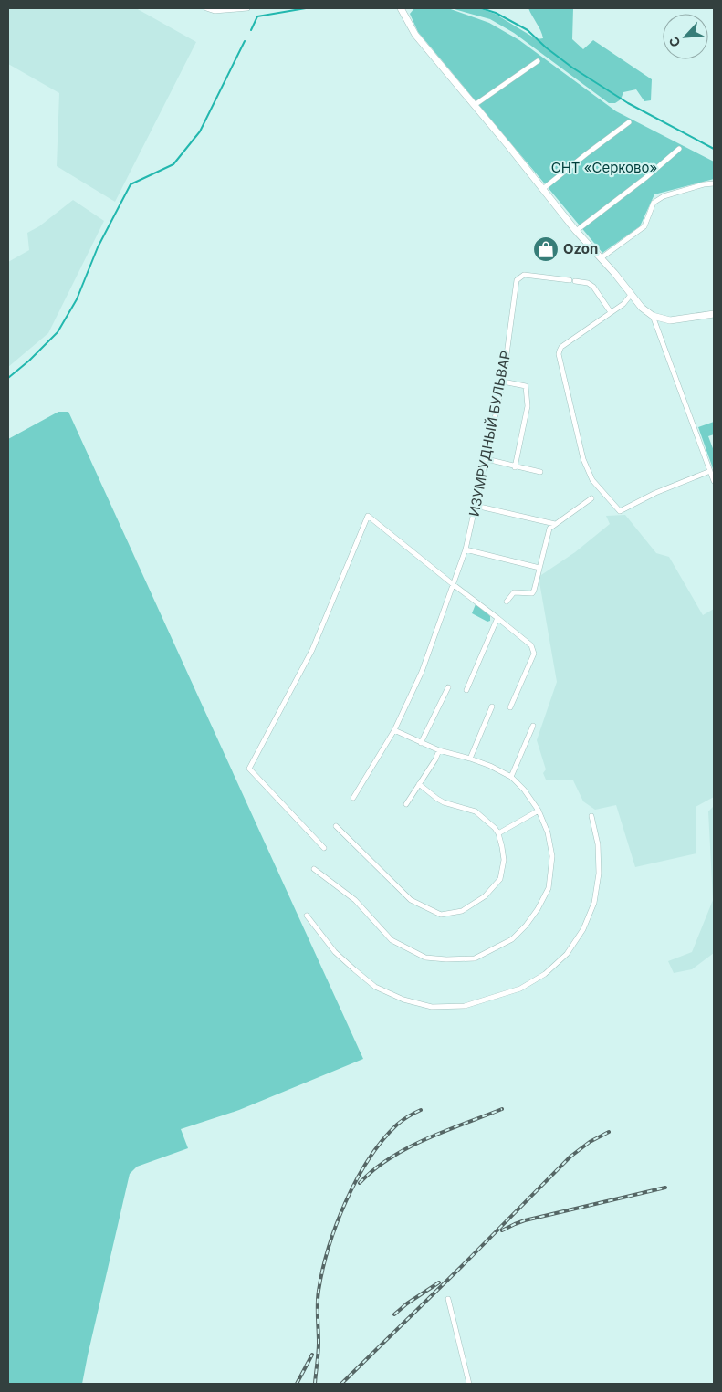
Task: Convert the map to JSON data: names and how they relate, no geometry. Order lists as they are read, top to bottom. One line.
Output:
{"streets":{"street":["ИЗУМРУДНЫЙ БУЛЬВАР"]},"parks":["СНТ «Серково»"],"places":{"shop":["Ozon"]},"north":"bottom left"}
